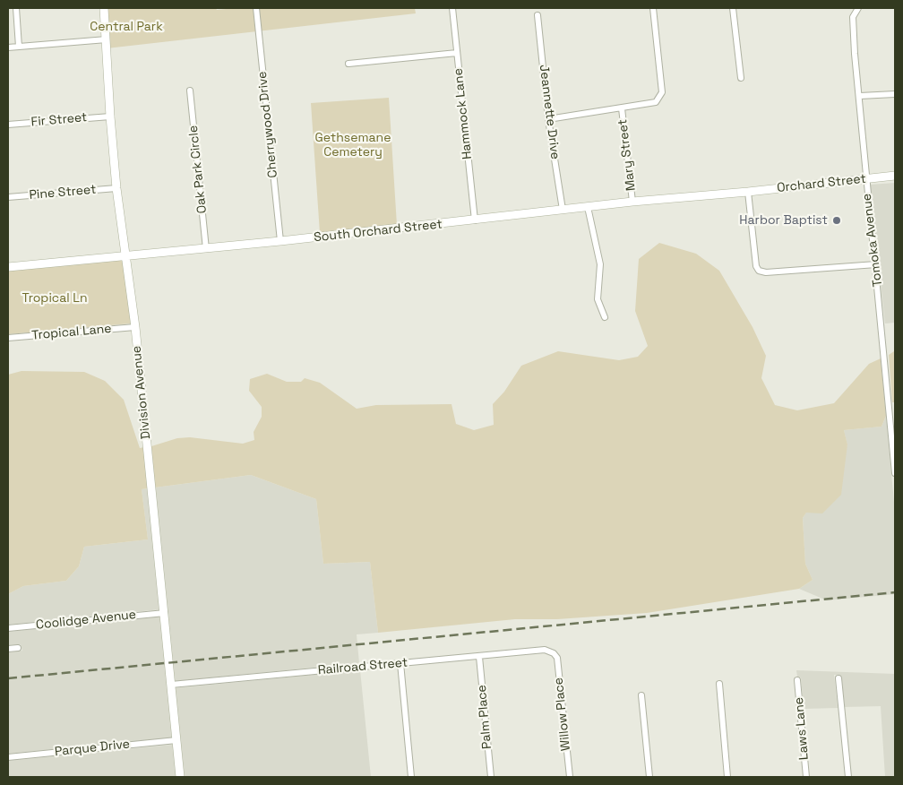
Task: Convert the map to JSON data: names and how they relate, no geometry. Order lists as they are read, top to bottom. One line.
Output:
{"streets":{"street":["Jeannette Drive","Hammock Lane","Fir Street","Cherrywood Drive","Mary Street","Oak Park Circle","Orchard Street","Pine Street","South Orchard Street","Tomoka Avenue","Tropical Lane","Division Avenue","Coolidge Avenue","Railroad Street","Willow Place","Palm Place","Laws Lane","Parque Drive"]},"crossings":[["Jeannette Drive","South Orchard Street"],["Hammock Lane","South Orchard Street"],["Fir Street","Division Avenue"],["Cherrywood Drive","South Orchard Street"],["Mary Street","South Orchard Street"],["Oak Park Circle","South Orchard Street"],["Orchard Street","South Orchard Street"],["Orchard Street","Tomoka Avenue"],["Pine Street","Division Avenue"],["South Orchard Street","Division Avenue"],["Tropical Lane","Division Avenue"],["Division Avenue","Coolidge Avenue"],["Division Avenue","Railroad Street"],["Division Avenue","Parque Drive"],["Railroad Street","Willow Place"],["Railroad Street","Palm Place"]],"parks":["Central Park","Gethsemane Cemetery","Tropical Ln"],"places":["Harbor Baptist"]}
